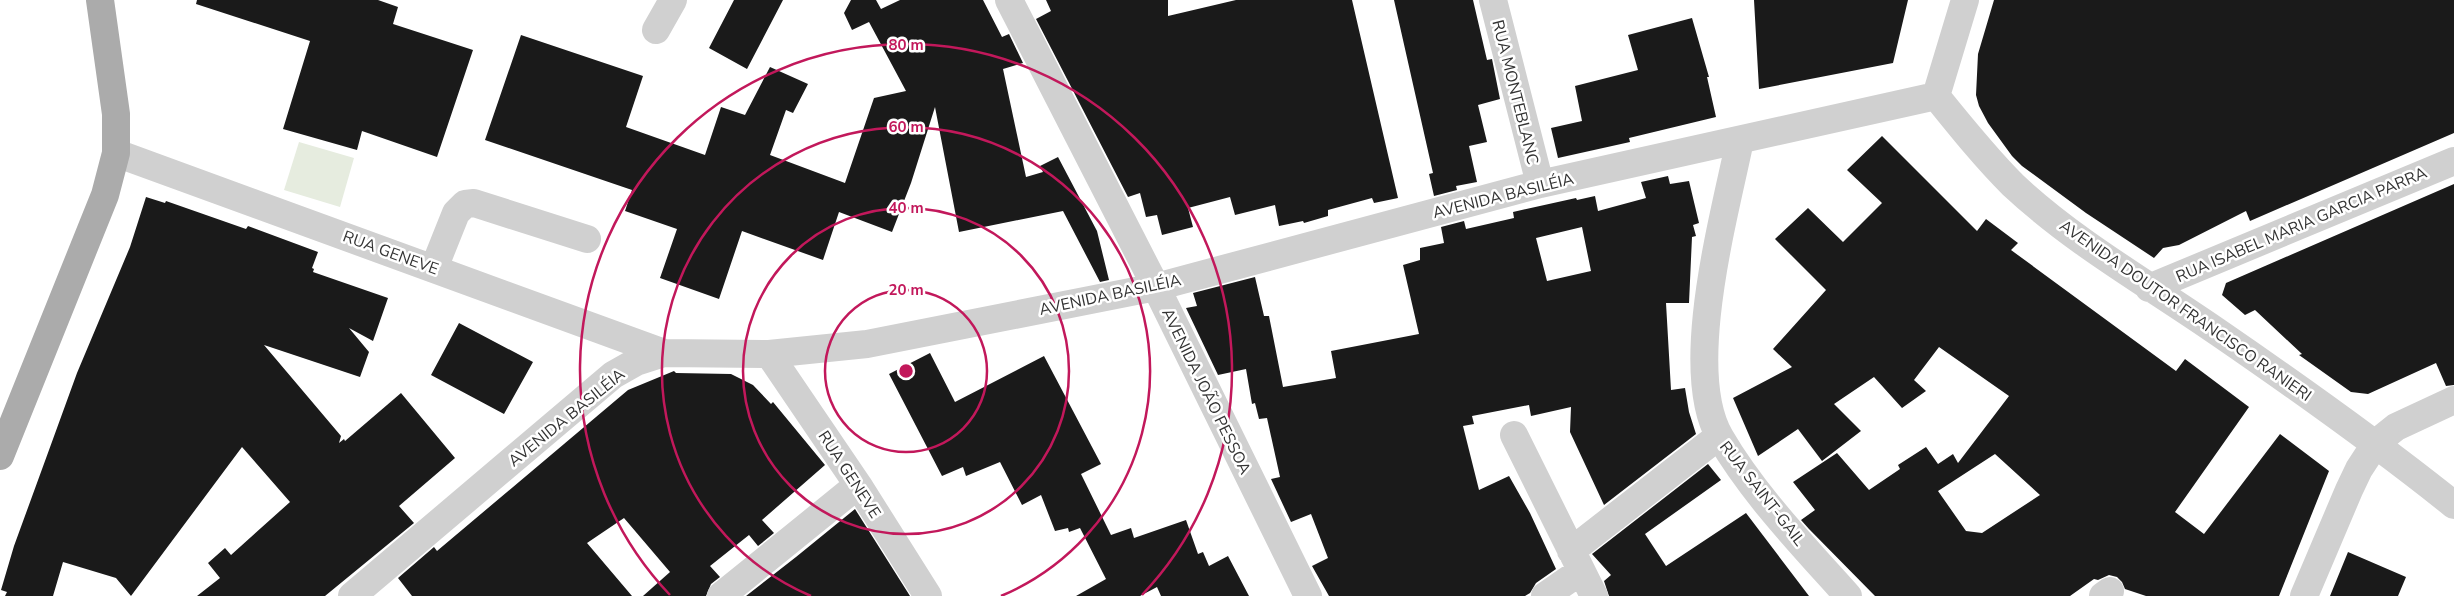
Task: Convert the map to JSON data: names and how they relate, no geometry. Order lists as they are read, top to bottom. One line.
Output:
{"streets":{"street":["RUA MONTEBLANC","AVENIDA BASILÉIA","RUA ISABEL MARIA GARCIA PARRA","RUA GENEVE","AVENIDA DOUTOR FRANCISCO RANIERI","AVENIDA JOÃO PESSOA","RUA SAINT-GAIL"]},"crossings":[["RUA MONTEBLANC","AVENIDA BASILÉIA"],["AVENIDA BASILÉIA","RUA GENEVE"],["AVENIDA BASILÉIA","AVENIDA DOUTOR FRANCISCO RANIERI"],["AVENIDA BASILÉIA","AVENIDA JOÃO PESSOA"],["AVENIDA BASILÉIA","RUA SAINT-GAIL"],["RUA ISABEL MARIA GARCIA PARRA","AVENIDA DOUTOR FRANCISCO RANIERI"]],"rings":["80 m","60 m","40 m","20 m"]}
